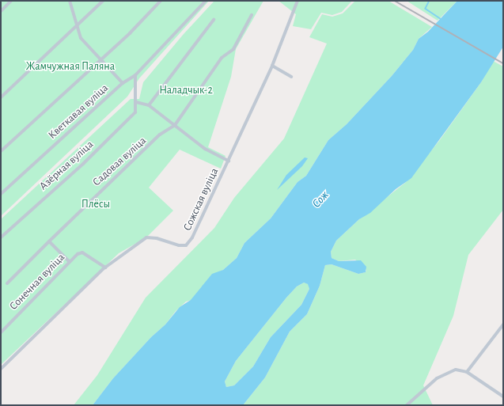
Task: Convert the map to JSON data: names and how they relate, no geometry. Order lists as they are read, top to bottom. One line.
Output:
{"streets":{"street":["Кветкавая вуліца","Садовая вуліца","Азёрная вуліца","Сожская вуліца","Сонечная вуліца"]},"crossings":[["Кветкавая вуліца","Азёрная вуліца"],["Сожская вуліца","Сонечная вуліца"]],"water":["Сож"],"parks":["Жамчужная Паляна","Наладчык-2","Плёсы"]}
